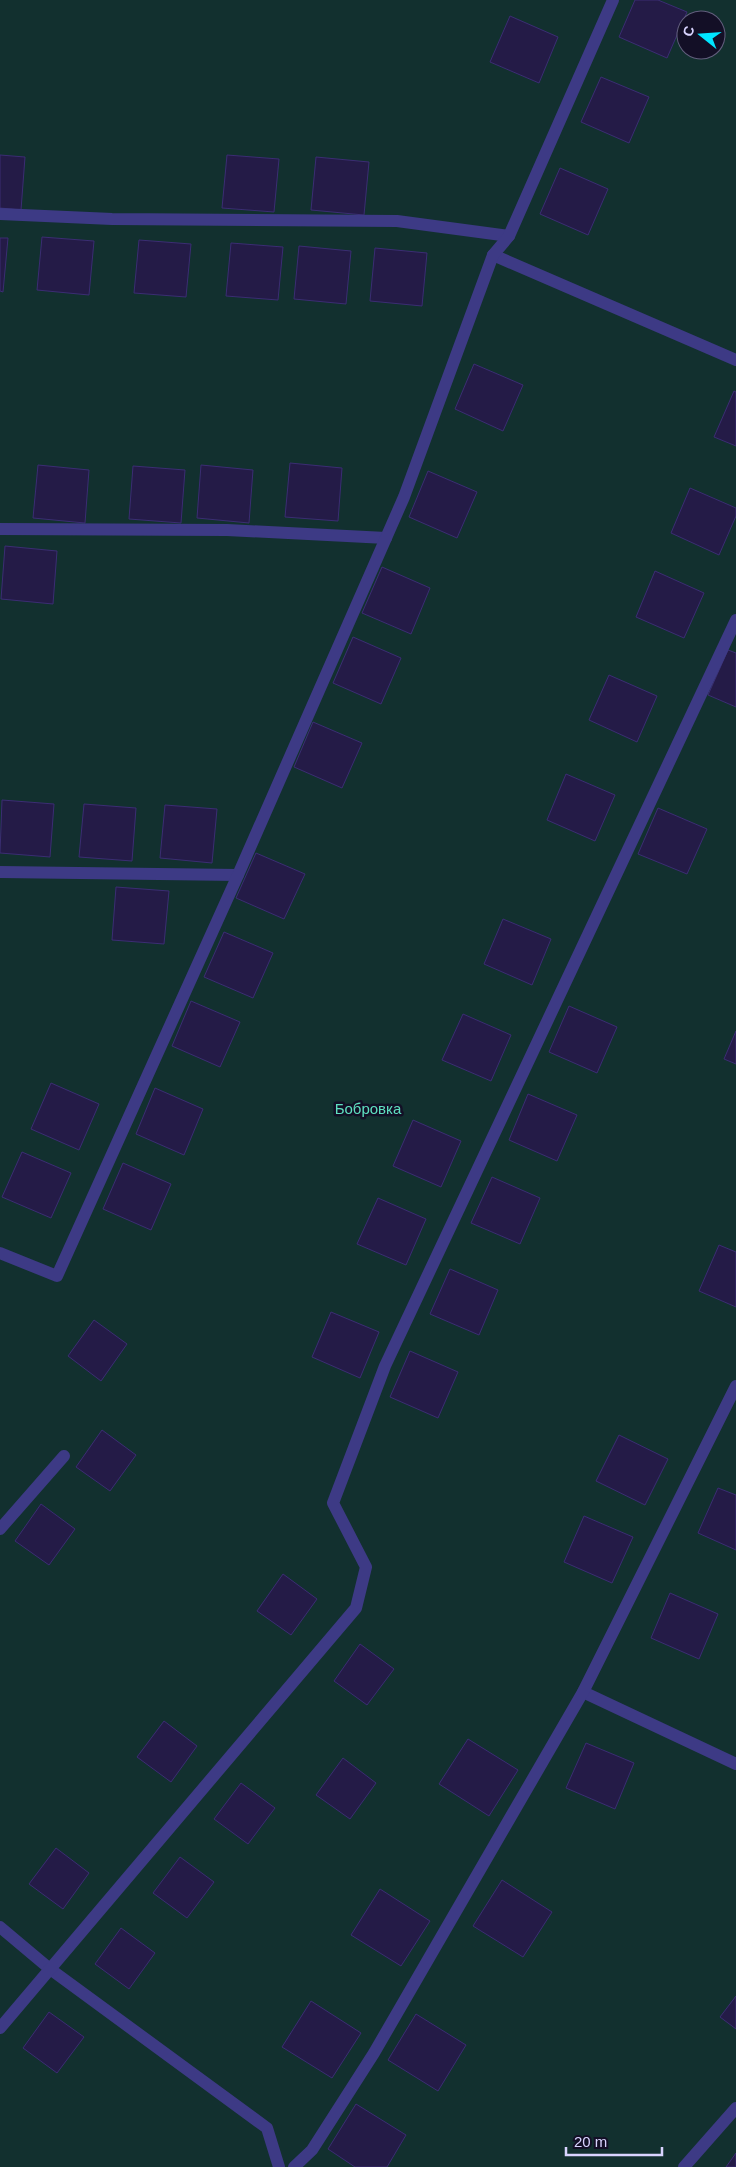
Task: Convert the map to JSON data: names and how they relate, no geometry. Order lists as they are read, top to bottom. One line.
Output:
{"parks":["Бобровка"],"scale_bar":"20 m","north":"left"}
